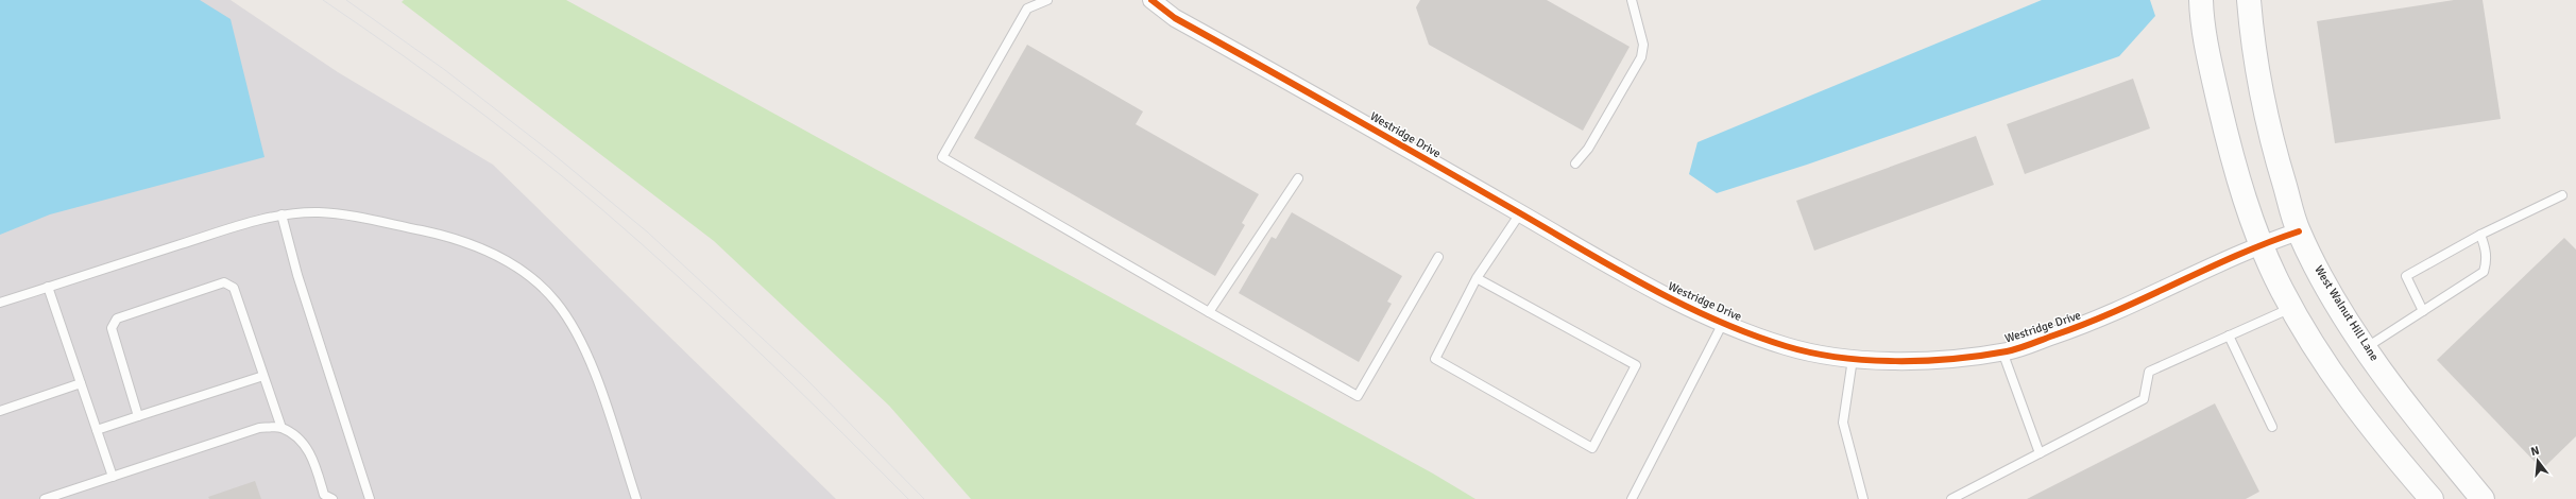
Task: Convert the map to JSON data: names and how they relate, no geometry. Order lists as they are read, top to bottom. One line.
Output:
{"streets":{"main road":["West Walnut Hill Lane"],"street":["Westridge Drive"]},"crossings":[["Westridge Drive","West Walnut Hill Lane"]],"north":"top"}
